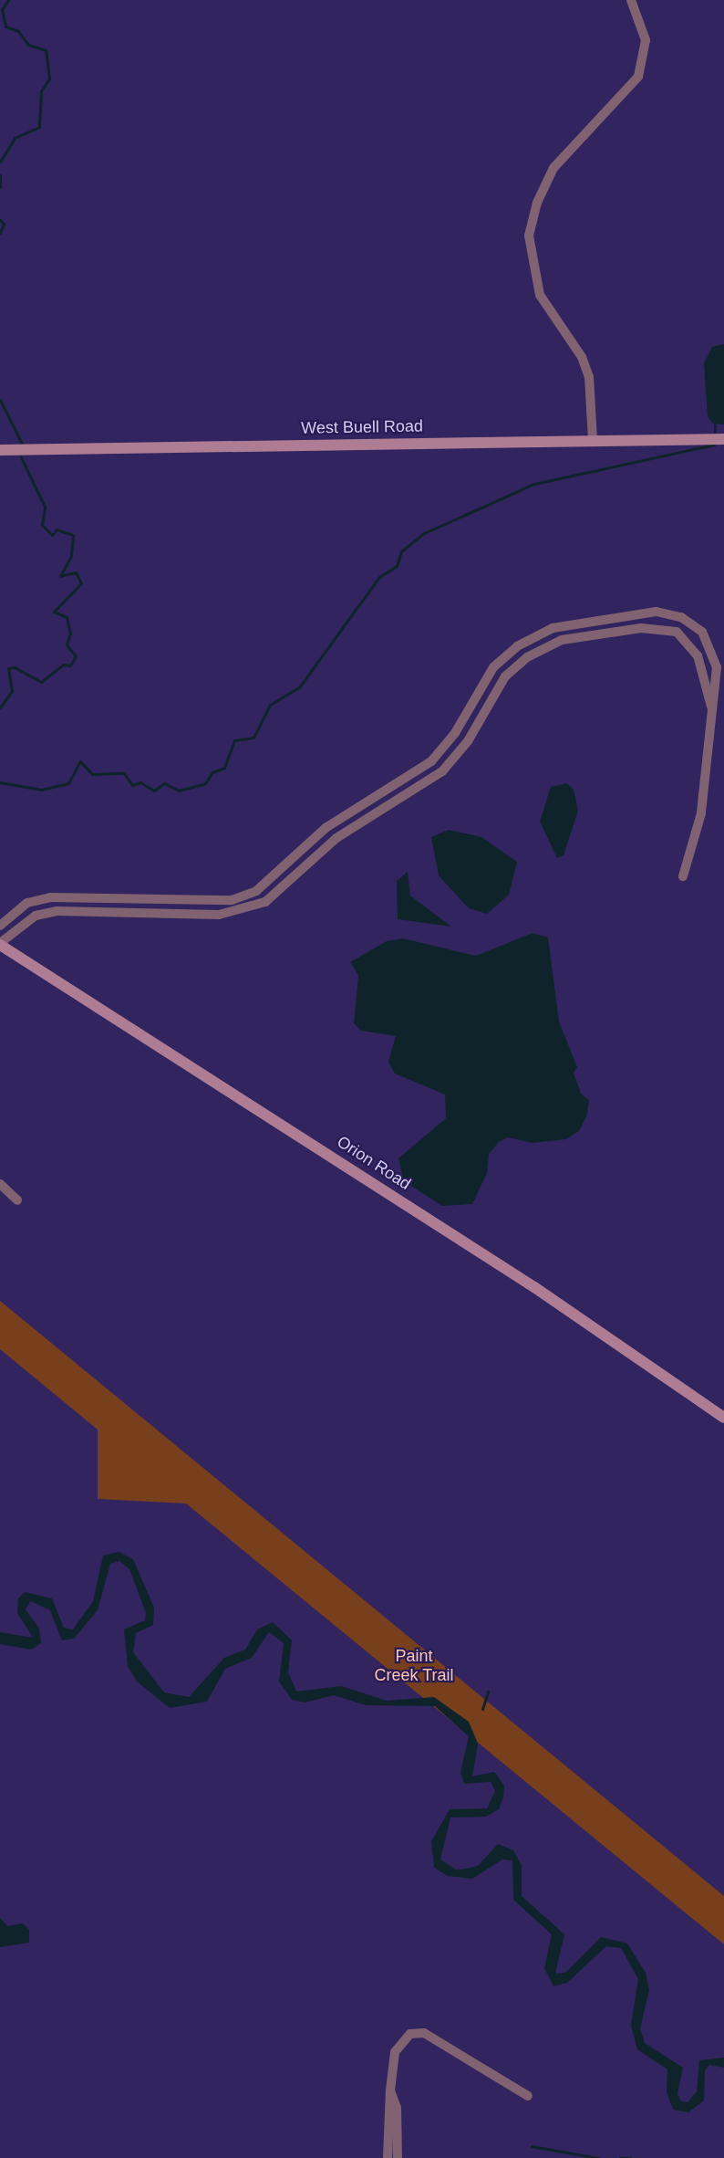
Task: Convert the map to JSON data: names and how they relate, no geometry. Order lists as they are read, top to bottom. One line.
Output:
{"streets":{"main road":["West Buell Road","Orion Road"]},"parks":["Paint Creek Trail"]}
